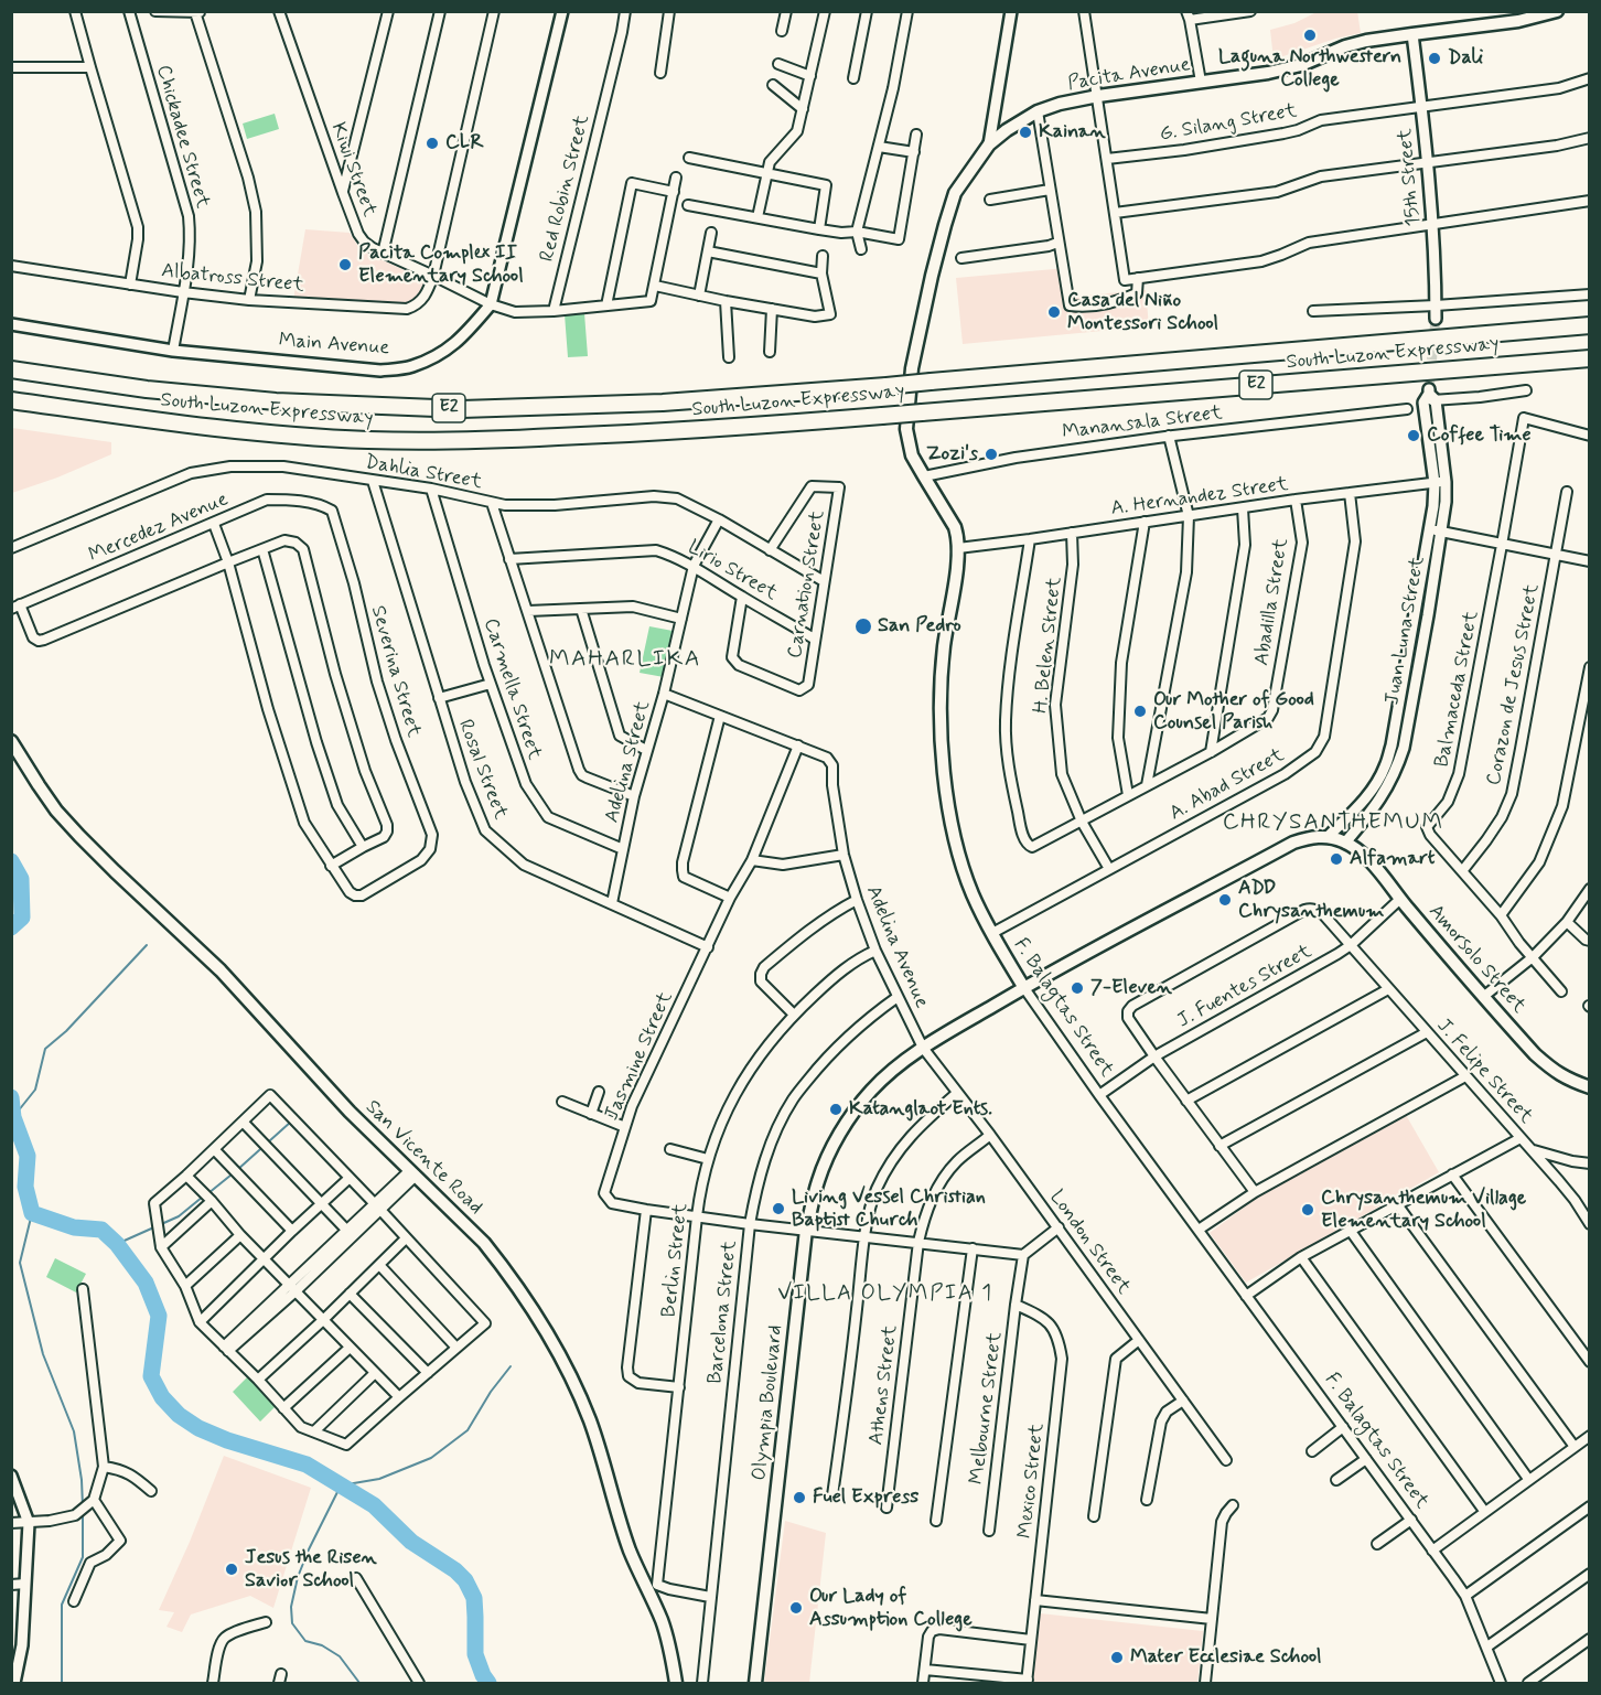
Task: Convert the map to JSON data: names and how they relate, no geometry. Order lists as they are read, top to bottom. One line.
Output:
{"streets":{"highway":["South Luzon Expressway","E2"],"main road":["Pacita Avenue","Amorsolo Street","F. Balagtas Street","San Vicente Road","Olympia Boulevard"],"street":["G. Silang Street","Chickadee Street","Kiwi Street","15th Street","Red Robin Street","Albatross Street","Main Avenue","Manansala Street","Dahlia Street","A. Hernandez Street","Mercedez Avenue","Lirio Street","Carnation Street","Abadilla Street","Juan Luna Street","H. Belen Street","Severina Street","Corazon de Jesus Street","Carmella Street","Balmaceda Street","Adelina Street","Rosal Street","A. Abad Street","Adelina Avenue","J. Fuentes Street","Jasmine Street","J. Felipe Street","London Street","Berlin Street","Barcelona Street","Athens Street","Melbourne Street","Mexico Street"]},"crossings":[["Pacita Avenue","15th Street"],["Pacita Avenue","F. Balagtas Street"],["G. Silang Street","15th Street"],["Chickadee Street","Albatross Street"],["Chickadee Street","Main Avenue"],["Kiwi Street","Albatross Street"],["Kiwi Street","Main Avenue"],["Manansala Street","F. Balagtas Street"],["Dahlia Street","Carnation Street"],["Dahlia Street","Carmella Street"],["Dahlia Street","Adelina Street"],["Dahlia Street","Rosal Street"],["A. Hernandez Street","Abadilla Street"],["A. Hernandez Street","Juan Luna Street"],["A. Hernandez Street","H. Belen Street"],["A. Hernandez Street","A. Abad Street"],["A. Hernandez Street","F. Balagtas Street"],["Mercedez Avenue","Severina Street"],["Lirio Street","Carnation Street"],["Lirio Street","Adelina Street"],["Abadilla Street","H. Belen Street"],["Juan Luna Street","Amorsolo Street"],["H. Belen Street","A. Abad Street"],["Corazon de Jesus Street","Balmaceda Street"],["Carmella Street","Adelina Street"],["Adelina Street","Rosal Street"],["Adelina Street","Adelina Avenue"],["Rosal Street","Jasmine Street"],["A. Abad Street","F. Balagtas Street"],["Adelina Avenue","Jasmine Street"],["Adelina Avenue","London Street"],["Adelina Avenue","Berlin Street"],["Adelina Avenue","Barcelona Street"],["Adelina Avenue","Olympia Boulevard"],["Amorsolo Street","J. Fuentes Street"],["J. Fuentes Street","F. Balagtas Street"],["J. Fuentes Street","J. Felipe Street"],["Jasmine Street","Berlin Street"],["Jasmine Street","Barcelona Street"],["Jasmine Street","Athens Street"],["Jasmine Street","Olympia Boulevard"],["Jasmine Street","Melbourne Street"],["London Street","Athens Street"],["London Street","Olympia Boulevard"],["Berlin Street","Barcelona Street"],["Melbourne Street","Mexico Street"]],"districts":["MAHARLIKA","CHRYSANTHEMUM","VILLA OLYMPIA 1"],"places":["Laguna Northwestern College","Dali","Kainan","CLR","Pacita Complex II Elementary School","Casa del Niño Montessori School","Coffee Time","Zozi's","San Pedro","Our Mother of Good Counsel Parish","Alfamart","ADD Chrysanthemum","7-Eleven","Katanglaot Ents.","Living Vessel Christian Baptist Church","Chrysanthemum Village Elementary School","Fuel Express","Jesus the Risen Savior School","Our Lady of Assumption College","Mater Ecclesiae School"]}
